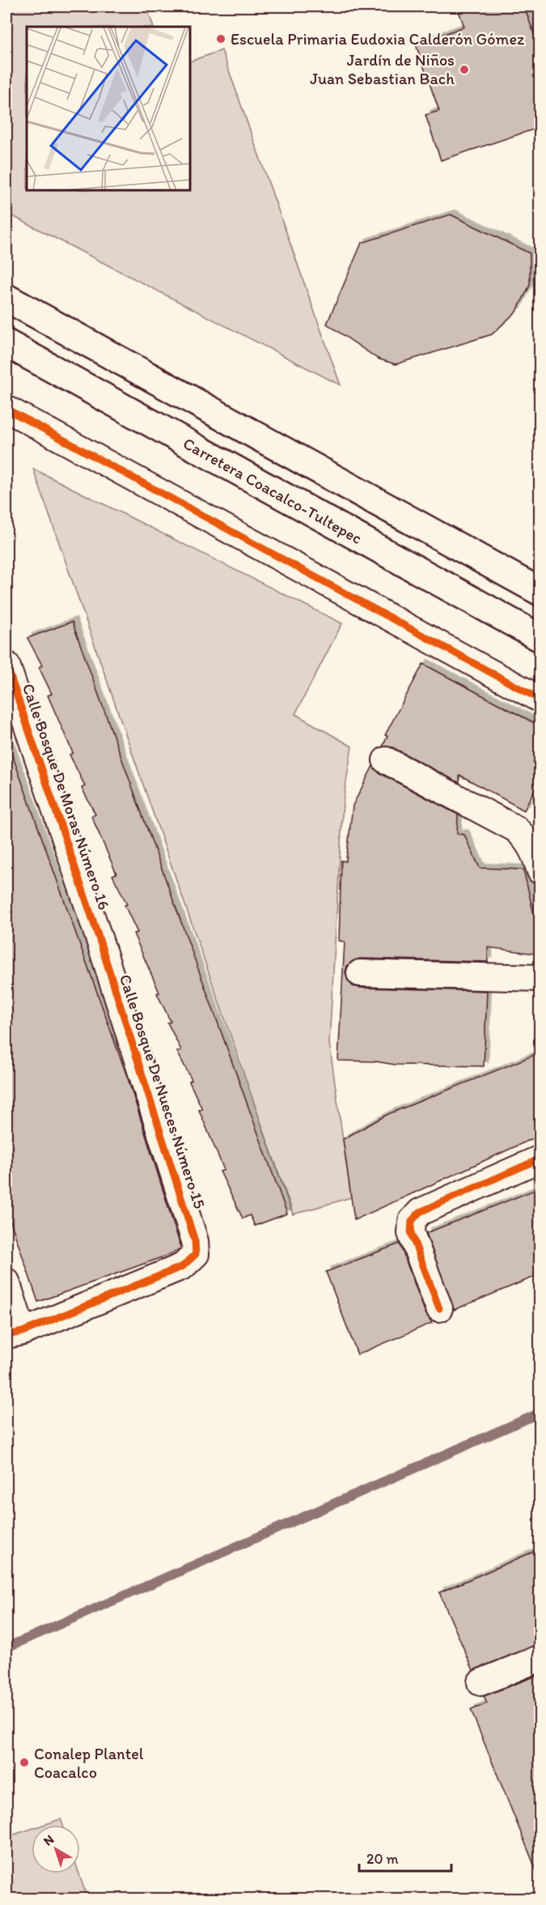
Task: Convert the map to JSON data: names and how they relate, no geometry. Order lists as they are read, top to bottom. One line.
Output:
{"streets":{"main road":["Carretera Coacalco-Tultepec"],"street":["Calle Bosque De Moras Número 16","Calle Bosque De Nueces Número 15"]},"crossings":[["Calle Bosque De Moras Número 16","Calle Bosque De Nueces Número 15"]],"places":["Escuela Primaria Eudoxia Calderón Gómez","Jardín de Niños Juan Sebastian Bach","Conalep Plantel Coacalco"],"scale_bar":"20 m","north":"top left"}
